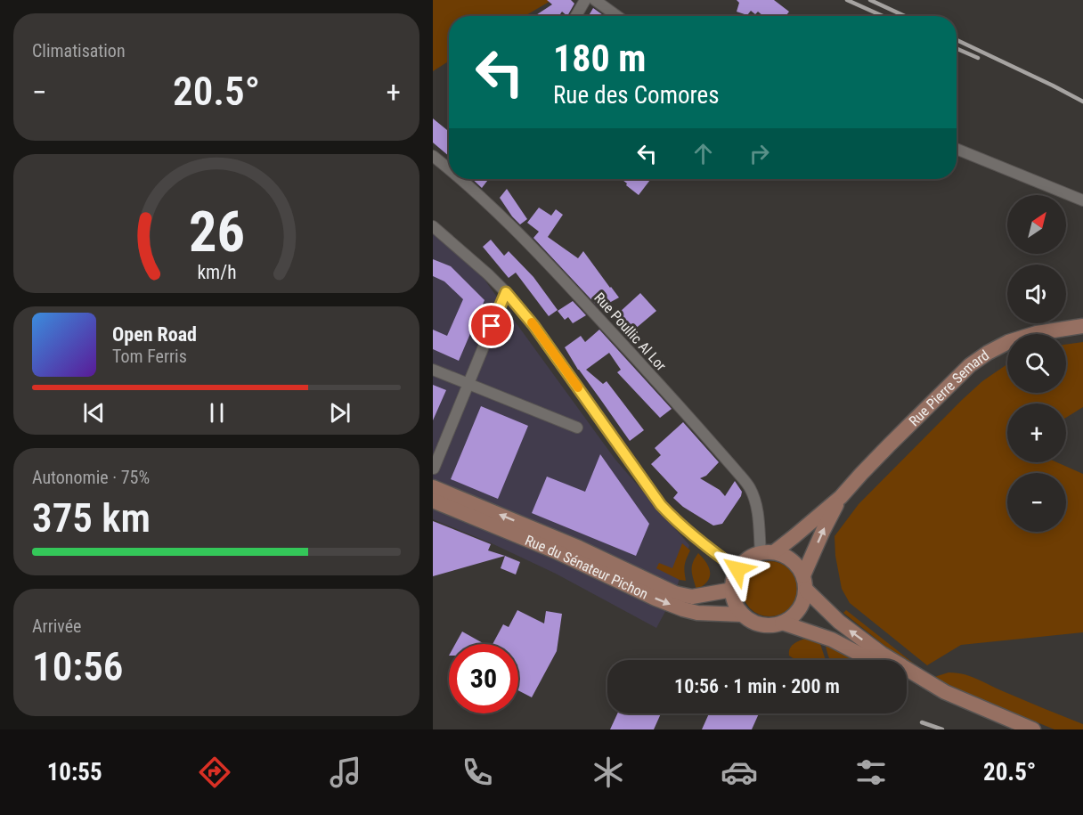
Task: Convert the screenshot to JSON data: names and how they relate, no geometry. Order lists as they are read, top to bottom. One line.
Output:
{"streets":{"main road":["Rue Pierre Semard","Rue du Sénateur Pichon"],"street":["Rue Poullic Al Lor"]},"crossings":[["Rue Poullic Al Lor","Rue Pierre Semard"],["Rue Poullic Al Lor","Rue du Sénateur Pichon"],["Rue Pierre Semard","Rue du Sénateur Pichon"]],"north":"top right","page":{"tile":["Climatisation",["Autonomie · 75%","375 km"],["Arrivée","10:56"]],"turn":["180 m","Rue des Comores"],"heat":["−","20.5°","+"],"map_buttons":["+","−"],"song":["Open Road","Tom Ferris"],"limit":"30","trip":"10:56 · 1 min · 200 m","tabs":["10:55","20.5°"],"gauge":["26","km/h"]}}
